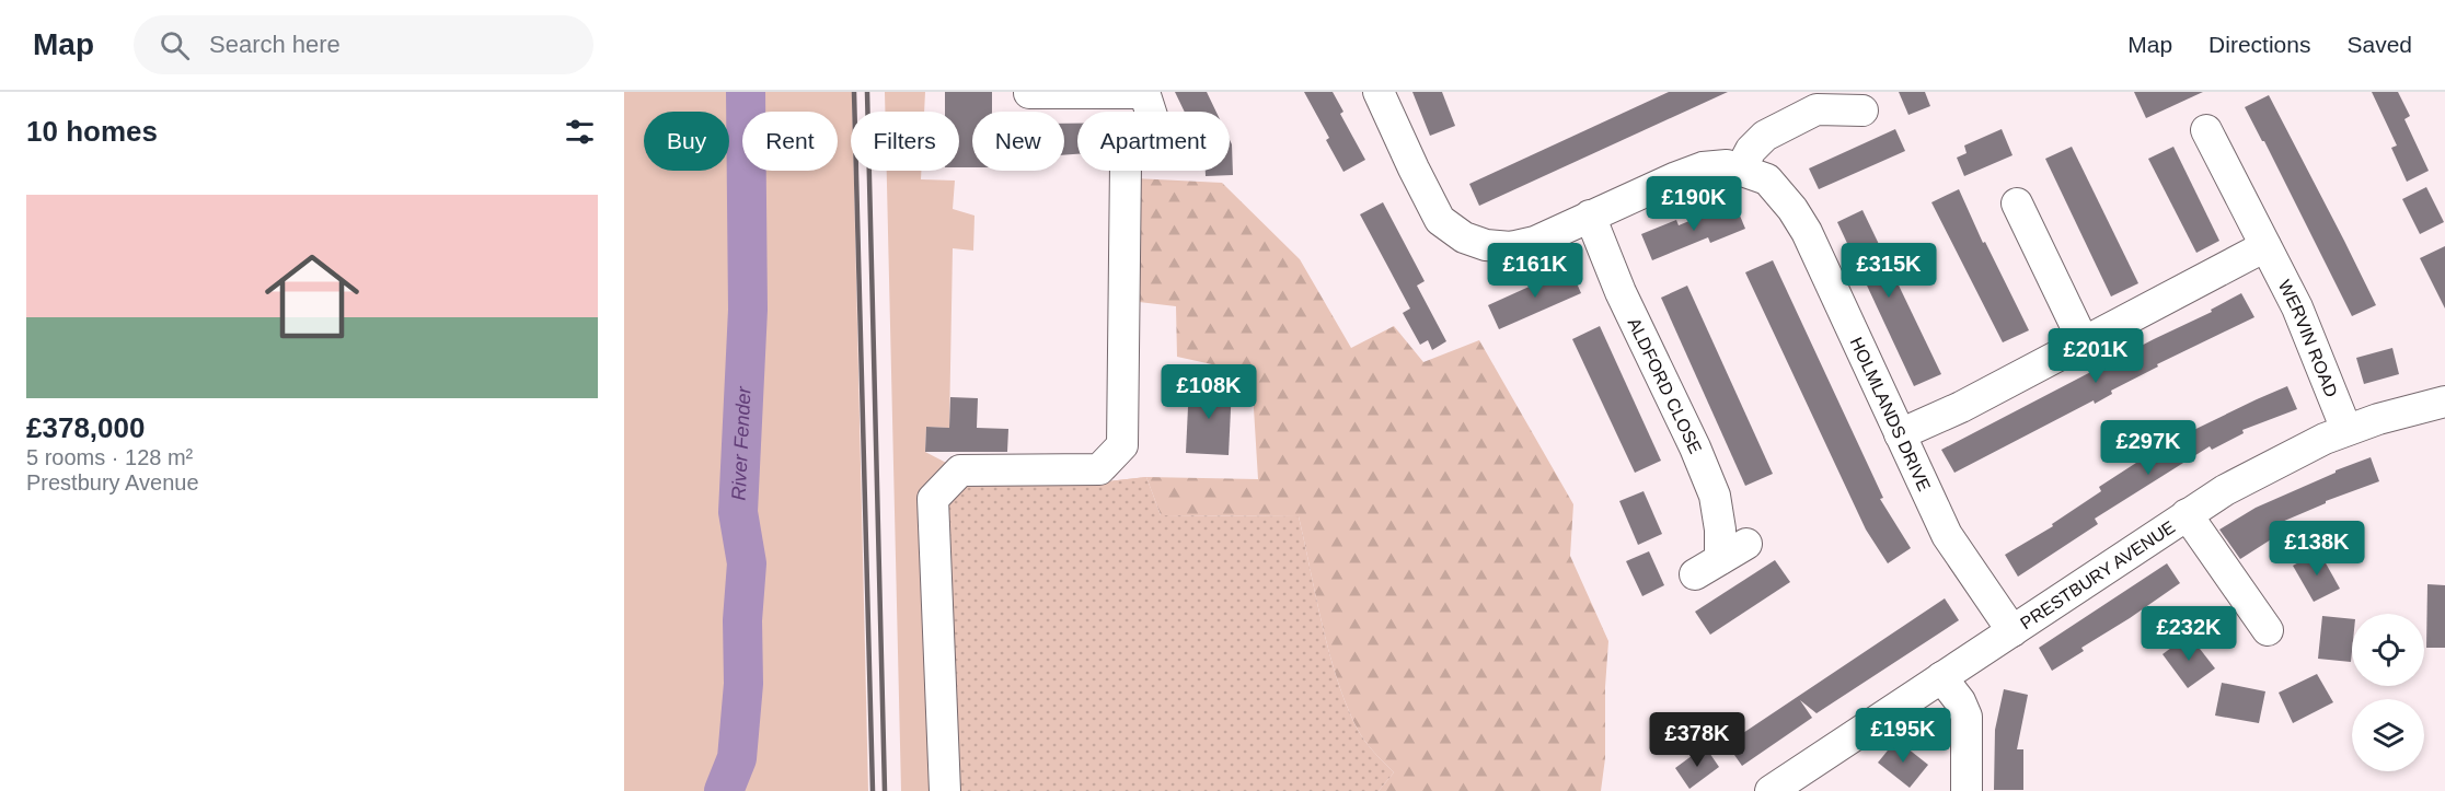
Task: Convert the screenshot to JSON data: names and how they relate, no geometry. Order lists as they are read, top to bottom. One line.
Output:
{"streets":{"street":["WERVIN ROAD","ALDFORD CLOSE","HOLMLANDS DRIVE","PRESTBURY AVENUE"]},"crossings":[["WERVIN ROAD","PRESTBURY AVENUE"],["ALDFORD CLOSE","HOLMLANDS DRIVE"],["HOLMLANDS DRIVE","PRESTBURY AVENUE"]],"water":["River Fender"],"page":{"header":"Map","search":"Search here","nav":["Map","Directions","Saved"],"heading":"10 homes","chip":["Buy","Rent","Filters","New","Apartment"],"list":[{"name":"£378,000","note":"5 rooms · 128 m² · Prestbury Avenue"}],"price":["£190K","£161K","£315K","£201K","£108K","£297K","£138K","£232K","£195K","£378K"]}}
